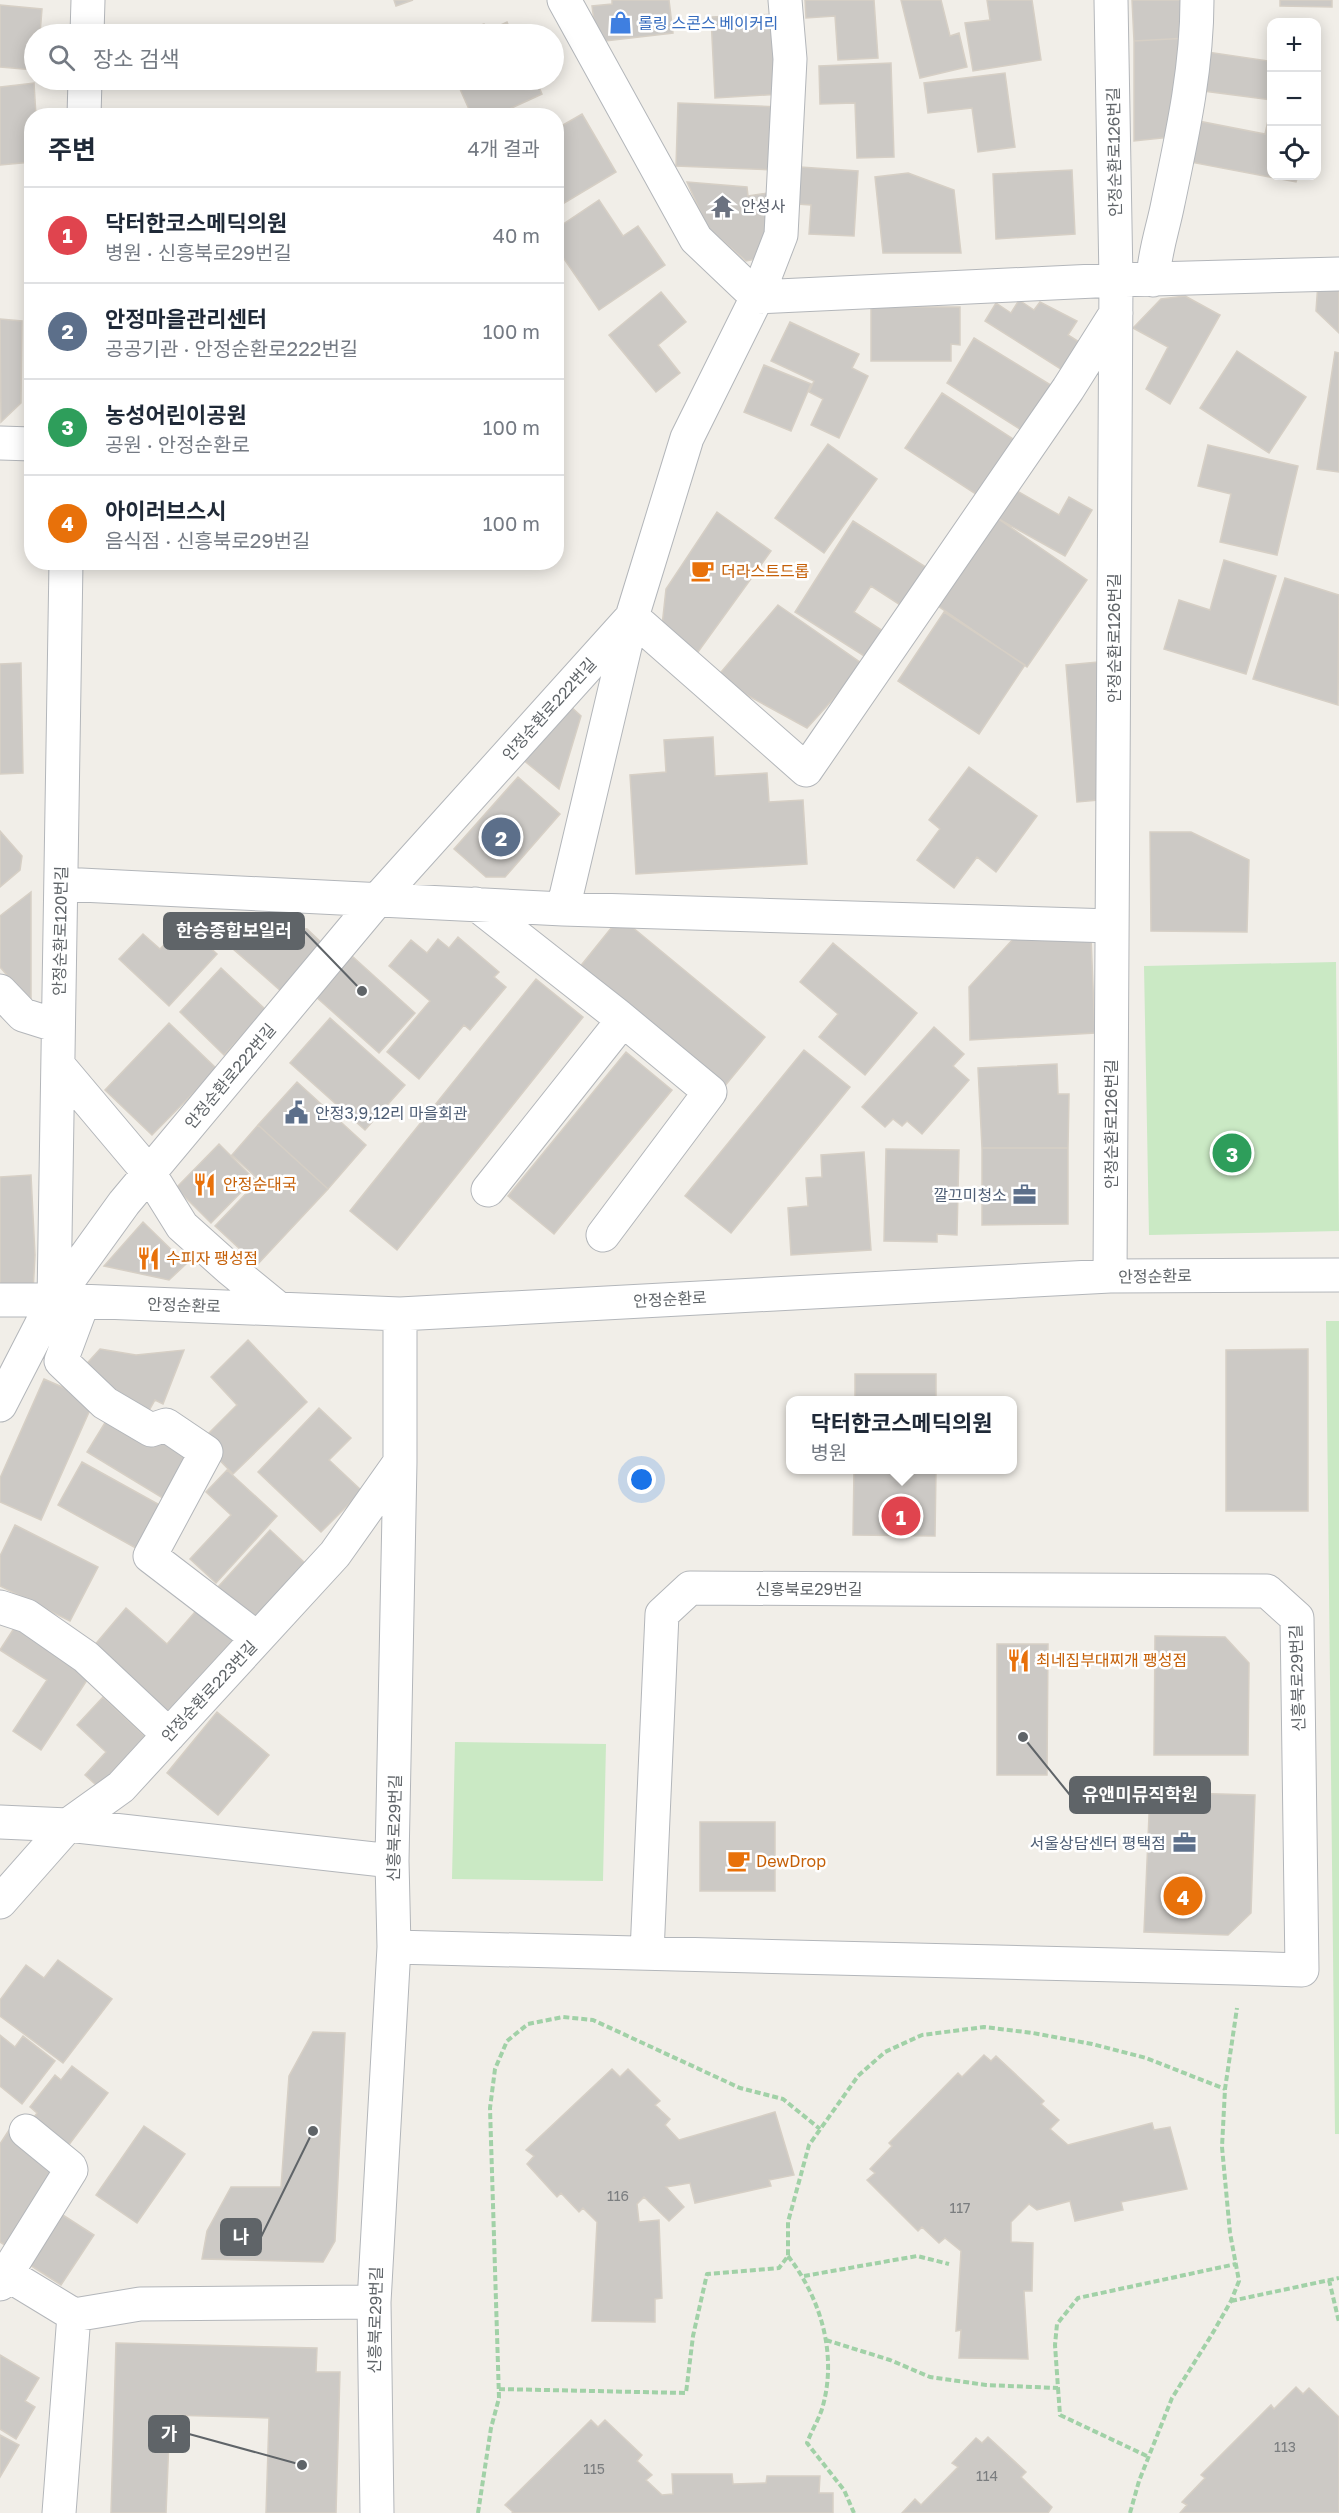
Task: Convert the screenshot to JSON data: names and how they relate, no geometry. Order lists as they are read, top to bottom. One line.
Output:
{"streets":{"street":["안정순환로126번길","안정순환로222번길","안정순환로120번길","안정순환로","신흥북로29번길","안정순환로223번길"]},"crossings":[["안정순환로126번길","안정순환로"],["안정순환로222번길","안정순환로120번길"],["안정순환로222번길","안정순환로"],["안정순환로120번길","안정순환로"],["안정순환로","신흥북로29번길"],["신흥북로29번길","안정순환로223번길"]],"places":{"shop":["롤링 스콘스 베이커리"],"temple":["안성사"],"cafe":["더라스트드롭","DewDrop"],"other":["한승종합보일러","유앤미뮤직학원","나","가"],"public building":["안정3,9,12리 마을회관"],"restaurant":["안정순대국","수피자 팽성점","최네집부대찌개 팽성점"],"office":["깔끄미청소","서울상담센터 평택점"]},"house_numbers":["116","117","113","115","114"],"page":{"map_buttons":["+","−"],"search":"장소 검색","heading":["주변","4개 결과"],"list":[{"mark":"1","name":"닥터한코스메딕의원","note":"병원 · 신흥북로29번길","value":"40 m"},{"mark":"2","name":"안정마을관리센터","note":"공공기관 · 안정순환로222번길","value":"100 m"},{"mark":"3","name":"농성어린이공원","note":"공원 · 안정순환로","value":"100 m"},{"mark":"4","name":"아이러브스시","note":"음식점 · 신흥북로29번길","value":"100 m"}],"pins":["2","3","1","4"],"popup":["닥터한코스메딕의원","병원"]}}
